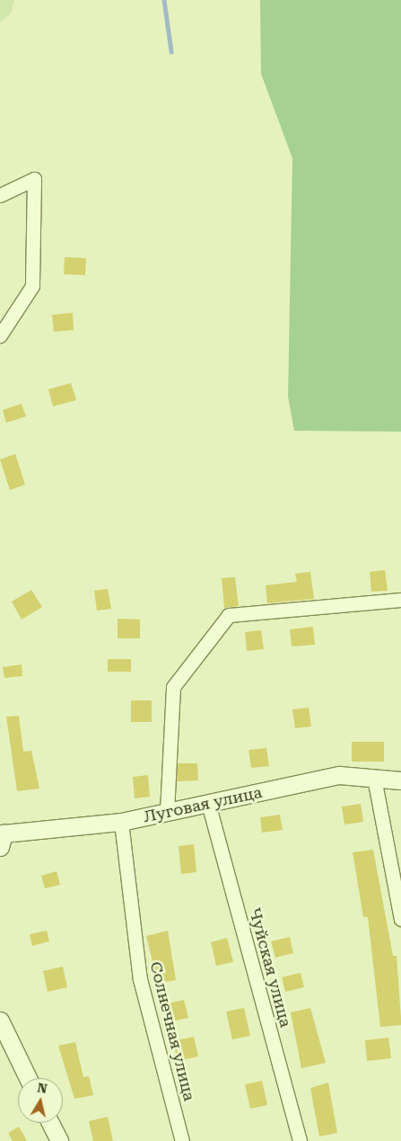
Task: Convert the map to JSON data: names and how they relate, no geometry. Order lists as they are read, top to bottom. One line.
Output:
{"streets":{"street":["Луговая улица","Чуйская улица","Солнечная улица"]},"crossings":[["Луговая улица","Чуйская улица"],["Луговая улица","Солнечная улица"]],"north":"top"}
